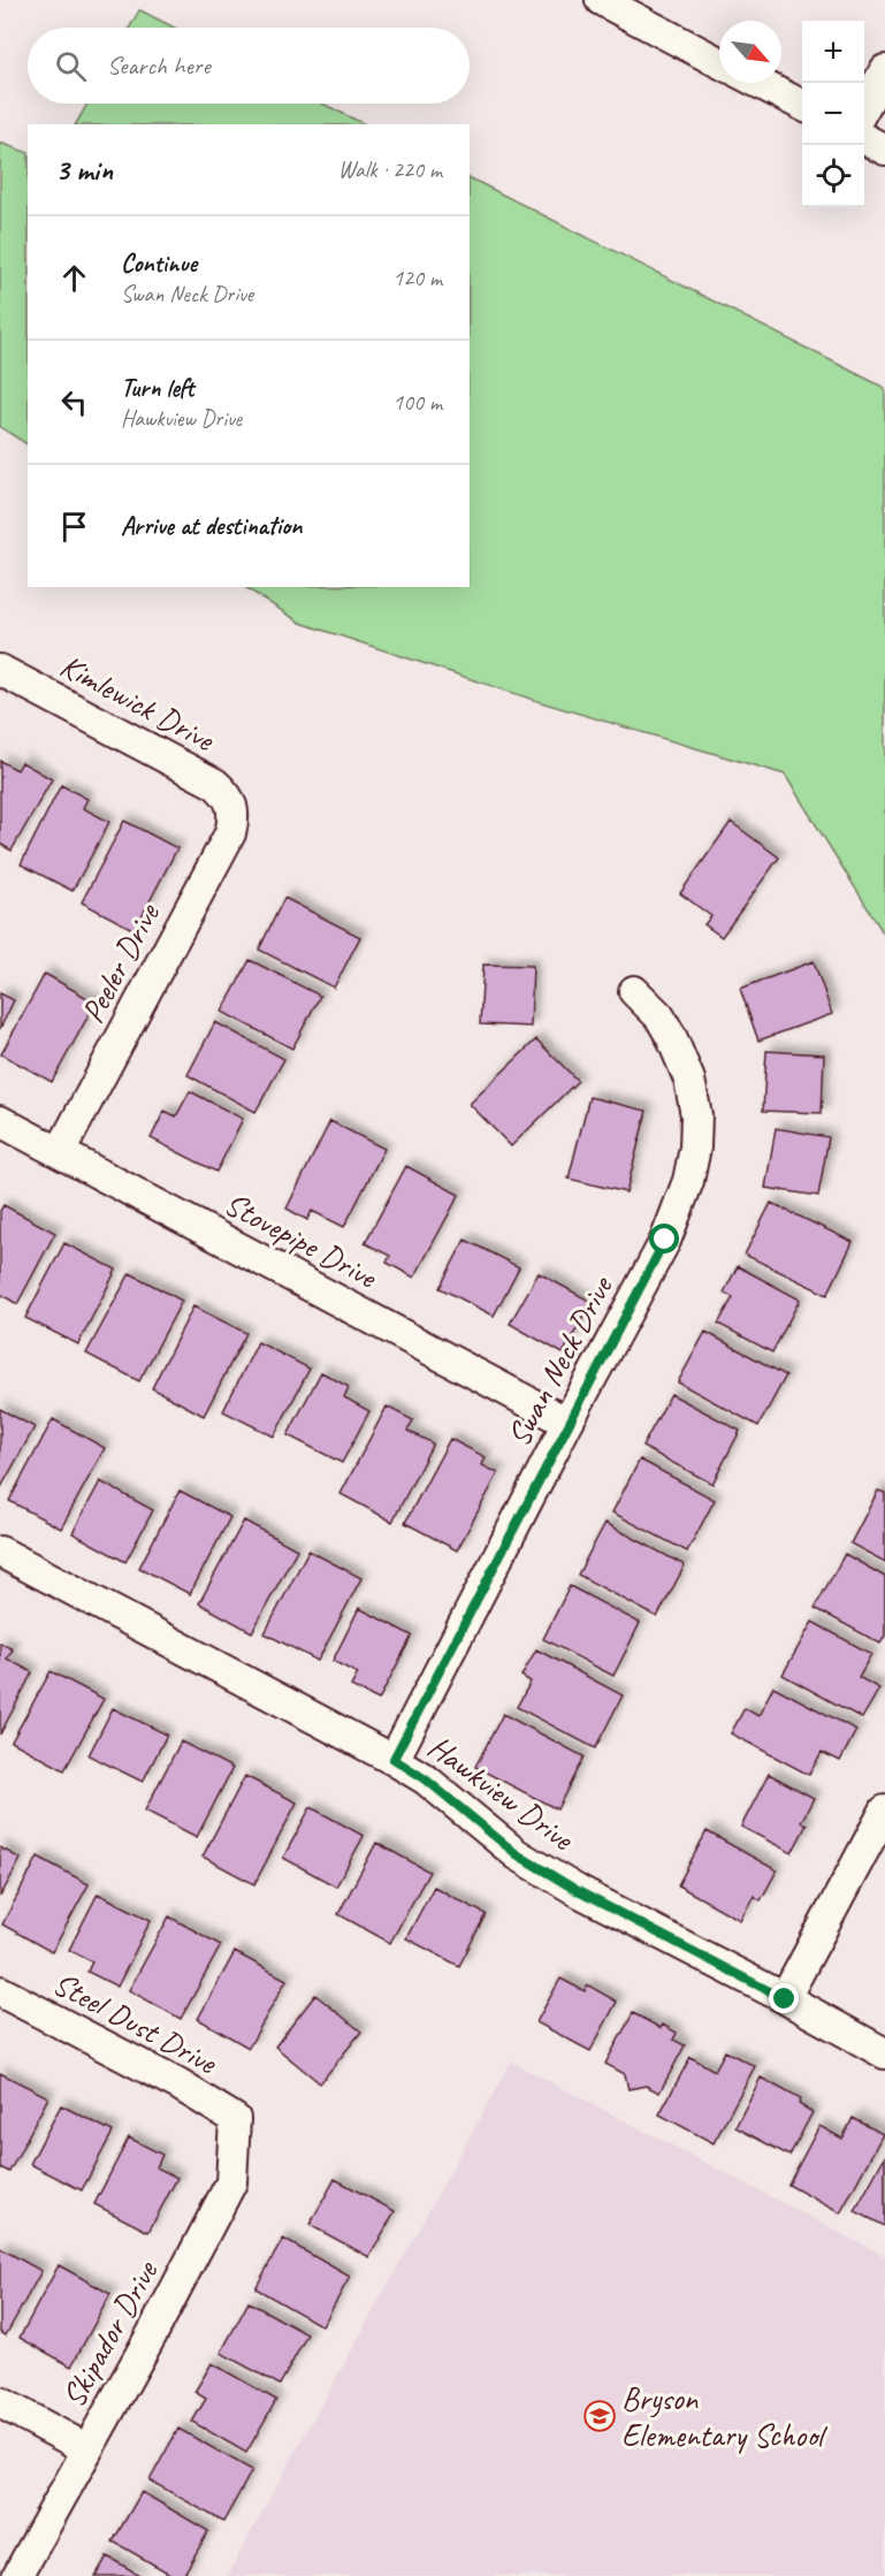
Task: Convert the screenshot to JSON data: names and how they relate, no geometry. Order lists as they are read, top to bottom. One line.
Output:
{"streets":{"street":["Kimlewick Drive","Peeler Drive","Stovepipe Drive","Swan Neck Drive","Hawkview Drive","Steel Dust Drive","Skipador Drive"]},"crossings":[["Kimlewick Drive","Peeler Drive"],["Peeler Drive","Stovepipe Drive"],["Stovepipe Drive","Swan Neck Drive"],["Swan Neck Drive","Hawkview Drive"],["Steel Dust Drive","Skipador Drive"]],"places":{"school or university":["Bryson Elementary School"]},"north":"bottom right","page":{"map_buttons":["+","−"],"search":"Search here","heading":["3 min","Walk · 220 m"],"list":[["Continue","Swan Neck Drive","120 m"],["Turn left","Hawkview Drive","100 m"],"Arrive at destination"]}}
